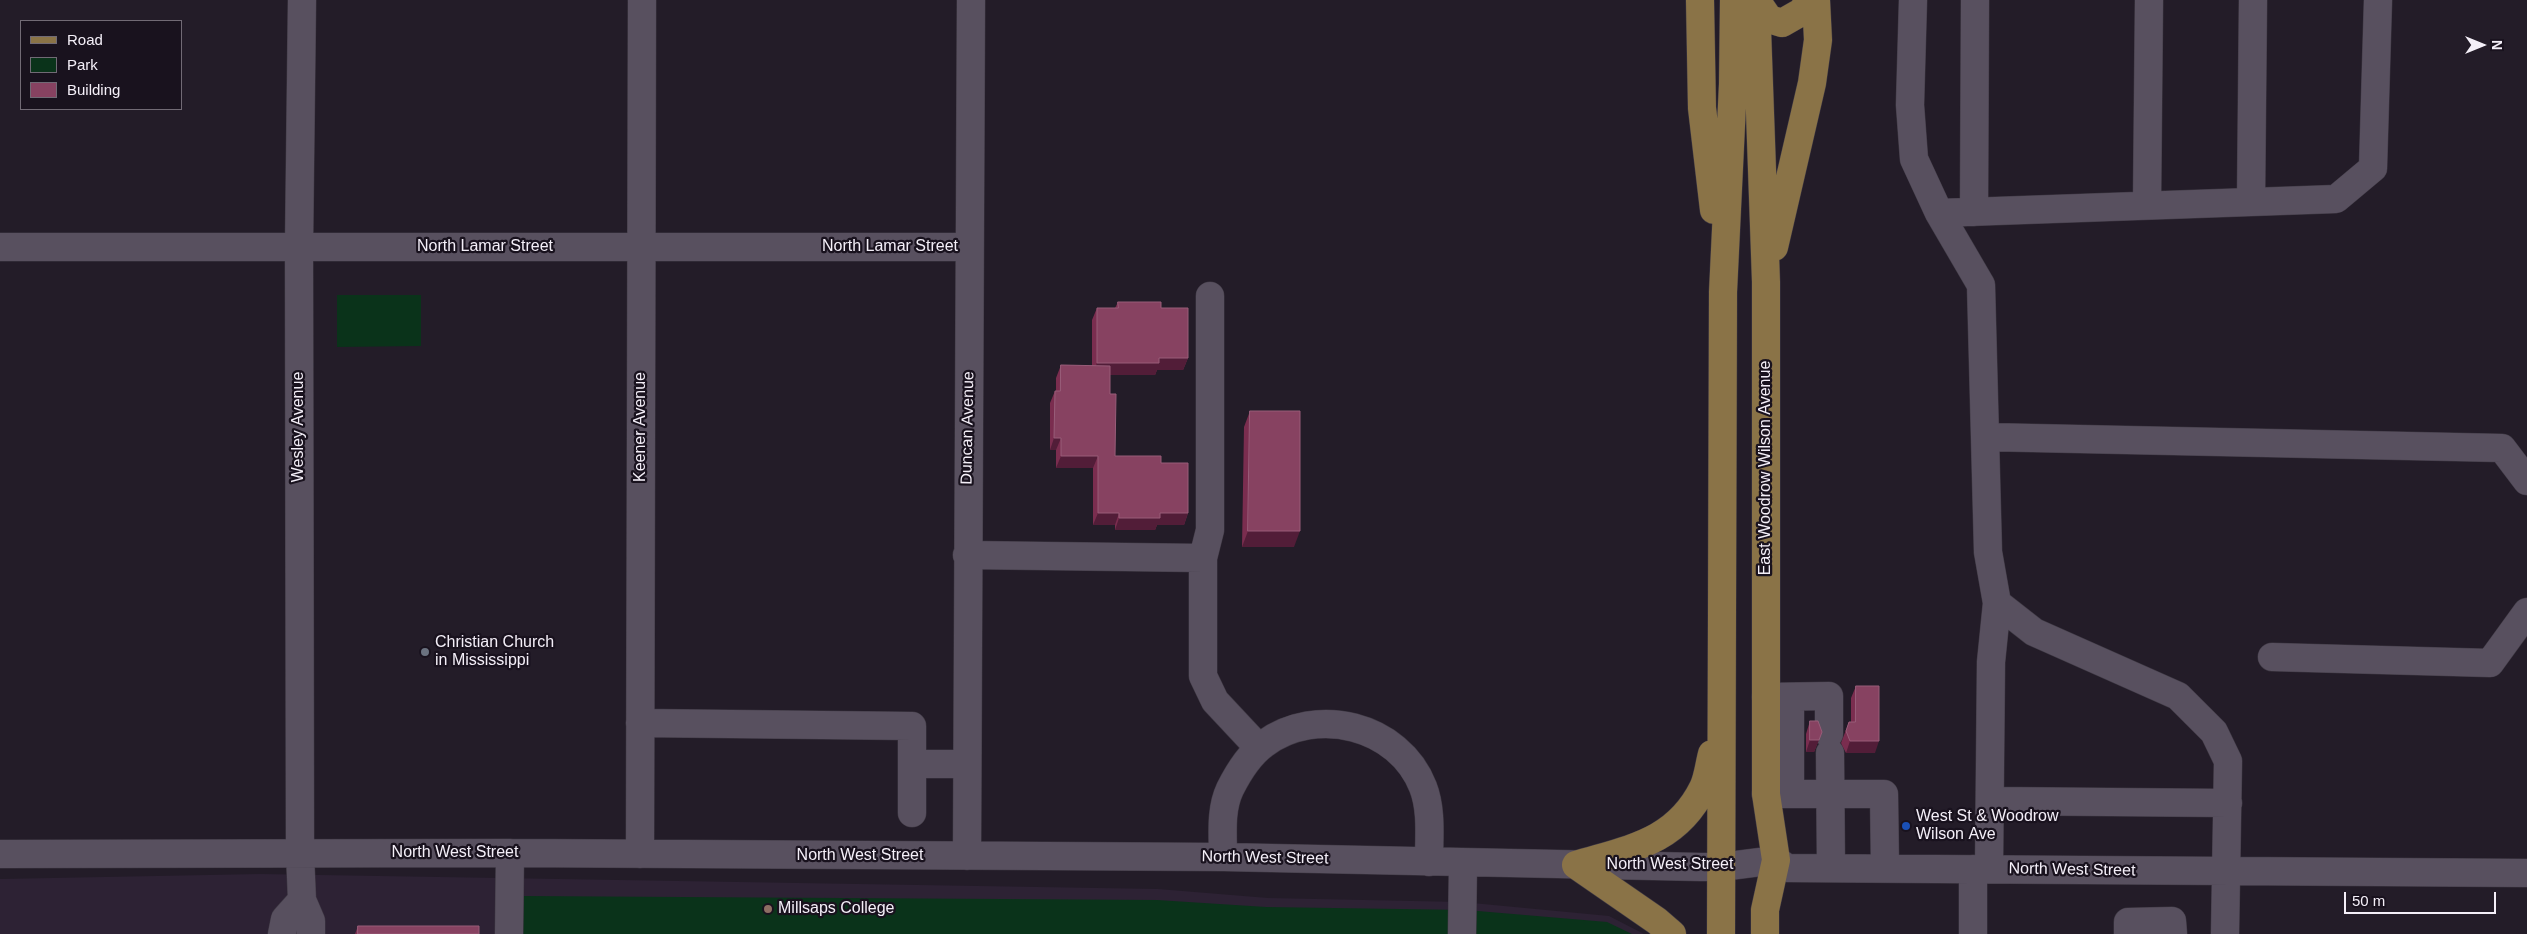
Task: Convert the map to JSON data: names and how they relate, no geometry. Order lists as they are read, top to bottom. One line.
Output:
{"streets":{"main road":["East Woodrow Wilson Avenue"],"street":["North Lamar Street","Wesley Avenue","Keener Avenue","Duncan Avenue","North West Street"]},"crossings":[["North Lamar Street","Wesley Avenue"],["North Lamar Street","Keener Avenue"],["North Lamar Street","Duncan Avenue"],["Wesley Avenue","North West Street"],["Keener Avenue","North West Street"],["Duncan Avenue","North West Street"],["East Woodrow Wilson Avenue","North West Street"]],"places":["Christian Church in Mississippi","West St & Woodrow Wilson Ave","Millsaps College"],"legend":["Road","Park","Building"],"scale_bar":"50 m","north":"right"}
